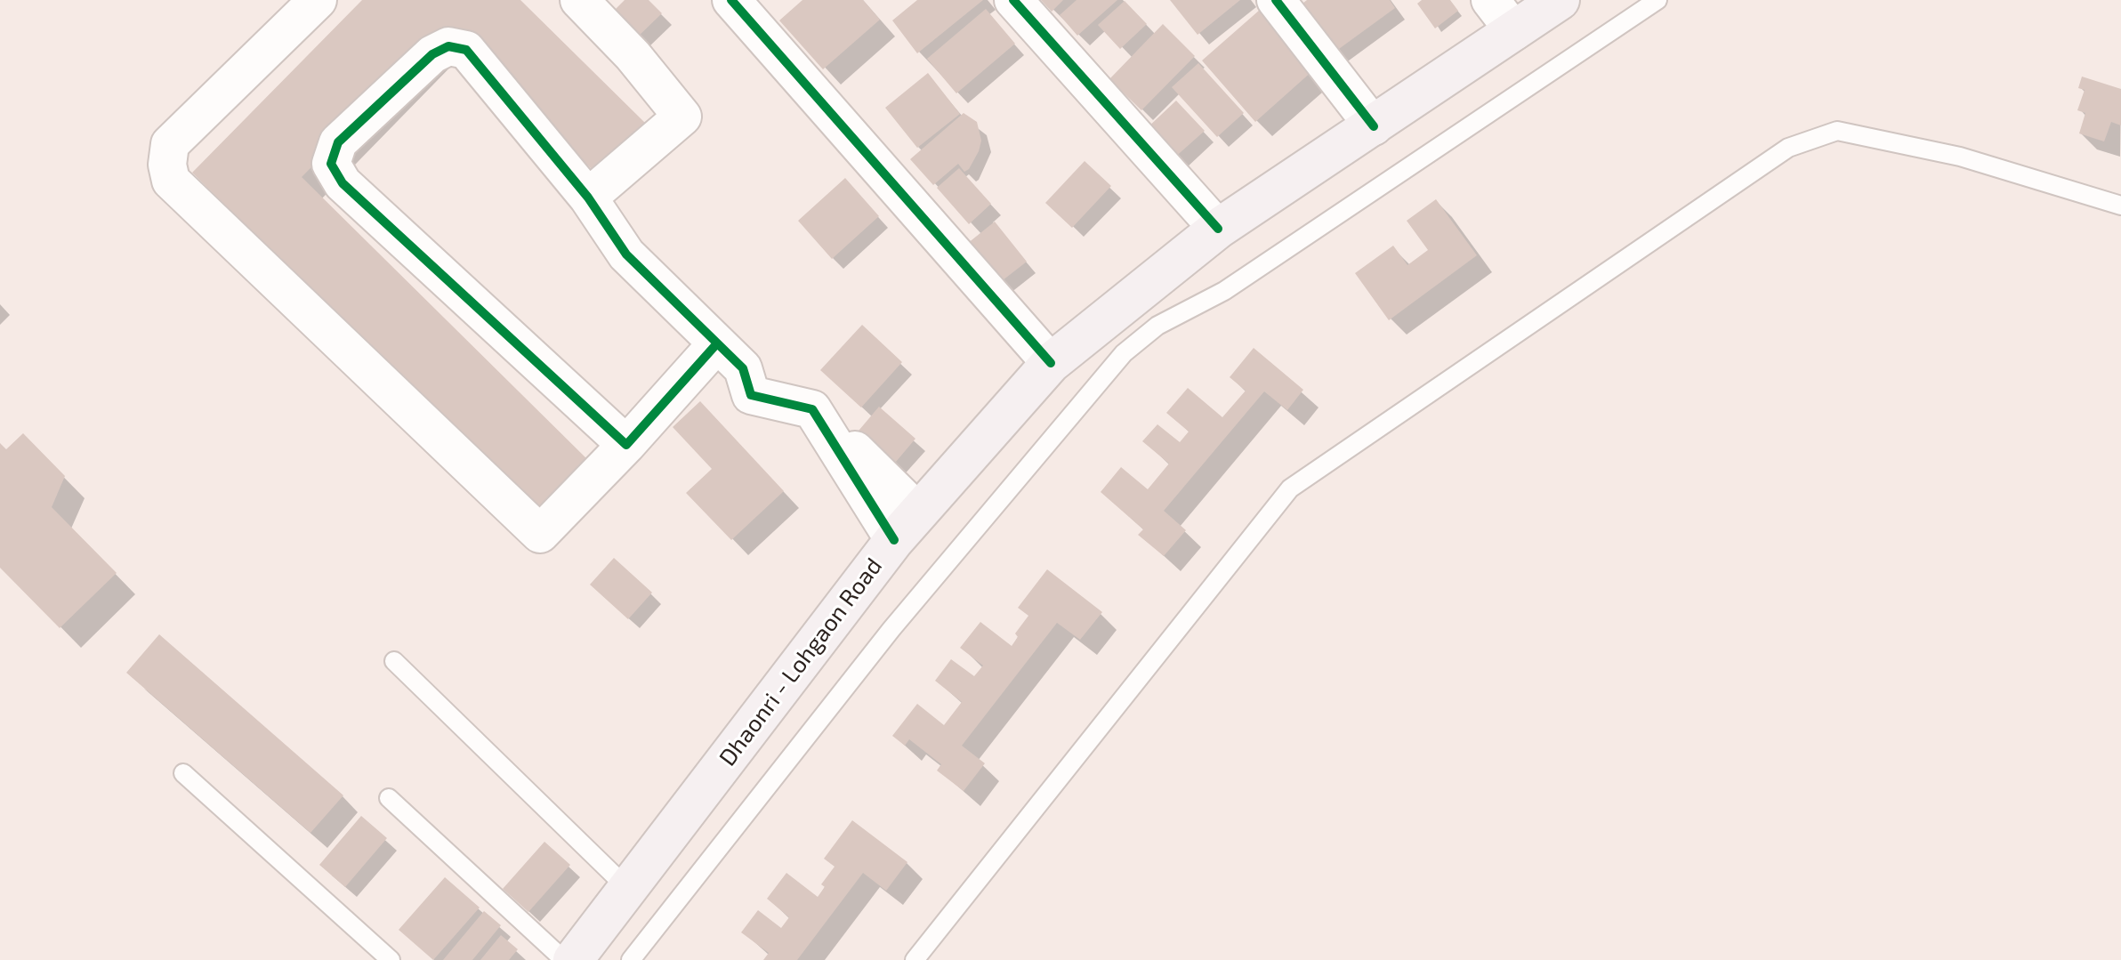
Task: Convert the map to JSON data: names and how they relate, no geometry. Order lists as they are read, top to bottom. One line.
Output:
{"streets":{"main road":["Dhaonri - Lohgaon Road"]}}
